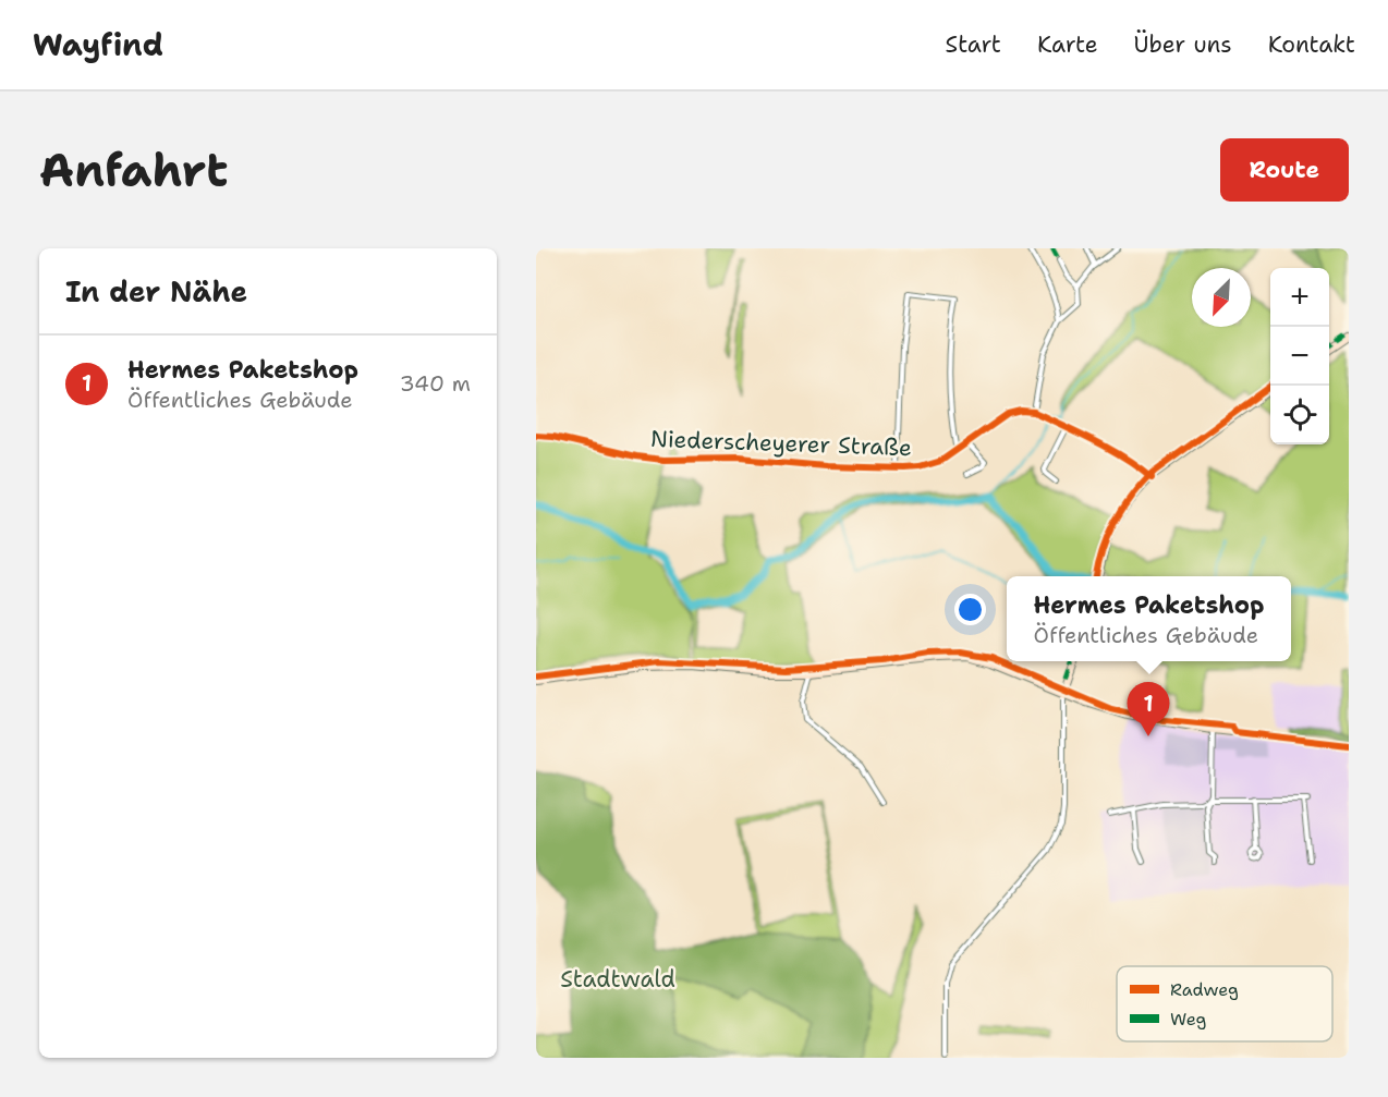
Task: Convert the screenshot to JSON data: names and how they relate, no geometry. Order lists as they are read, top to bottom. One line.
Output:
{"streets":{"street":["Niederscheyerer Straße"]},"parks":["Stadtwald"],"legend":["Radweg","Weg"],"north":"bottom left","page":{"header":"Wayfind","nav":["Start","Karte","Über uns","Kontakt"],"buttons":"Route","title":"Anfahrt","heading":"In der Nähe","map_buttons":["+","−"],"list":[{"mark":"1","name":"Hermes Paketshop","note":"Öffentliches Gebäude","value":"340 m"}],"popup":["Hermes Paketshop","Öffentliches Gebäude"],"pins":"1"}}
